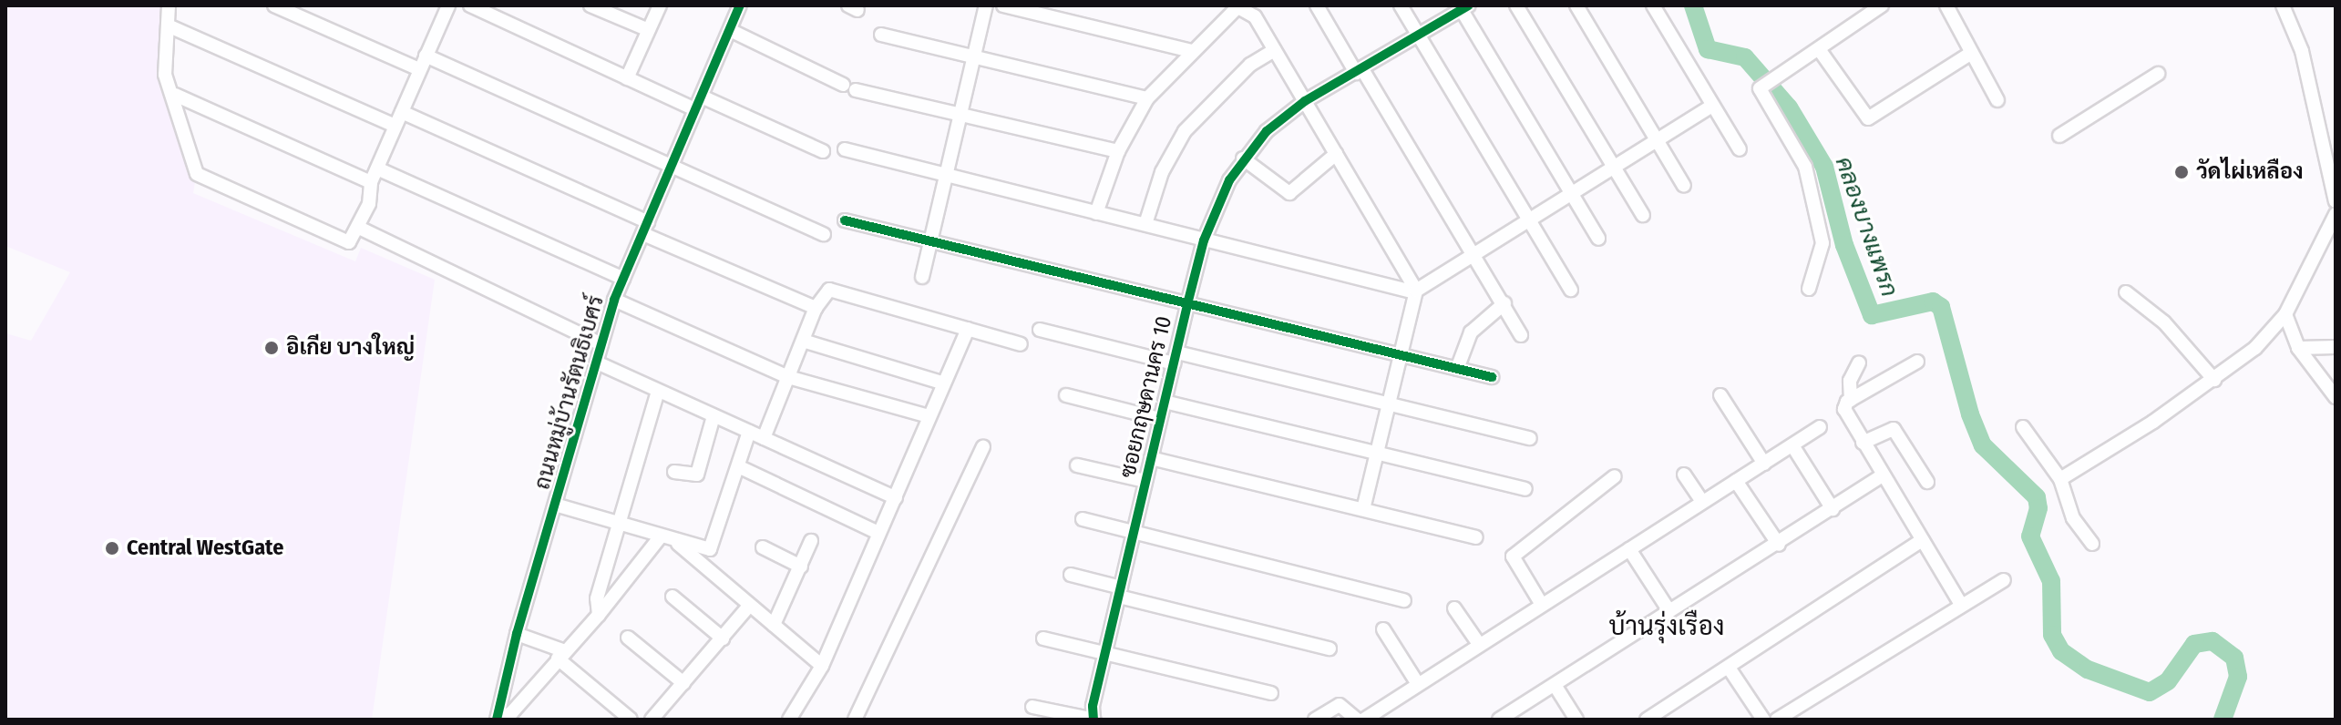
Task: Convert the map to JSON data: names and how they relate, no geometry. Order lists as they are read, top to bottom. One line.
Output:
{"streets":{"street":["ถนนหมู่บ้านรัตนธิเบศร์","ซอยกฤษดานคร 10"]},"districts":["บ้านรุ่งเรือง"],"water":["คลองบางแพรก"],"places":["วัดไผ่เหลือง","อิเกีย บางใหญ่","Central WestGate"]}
